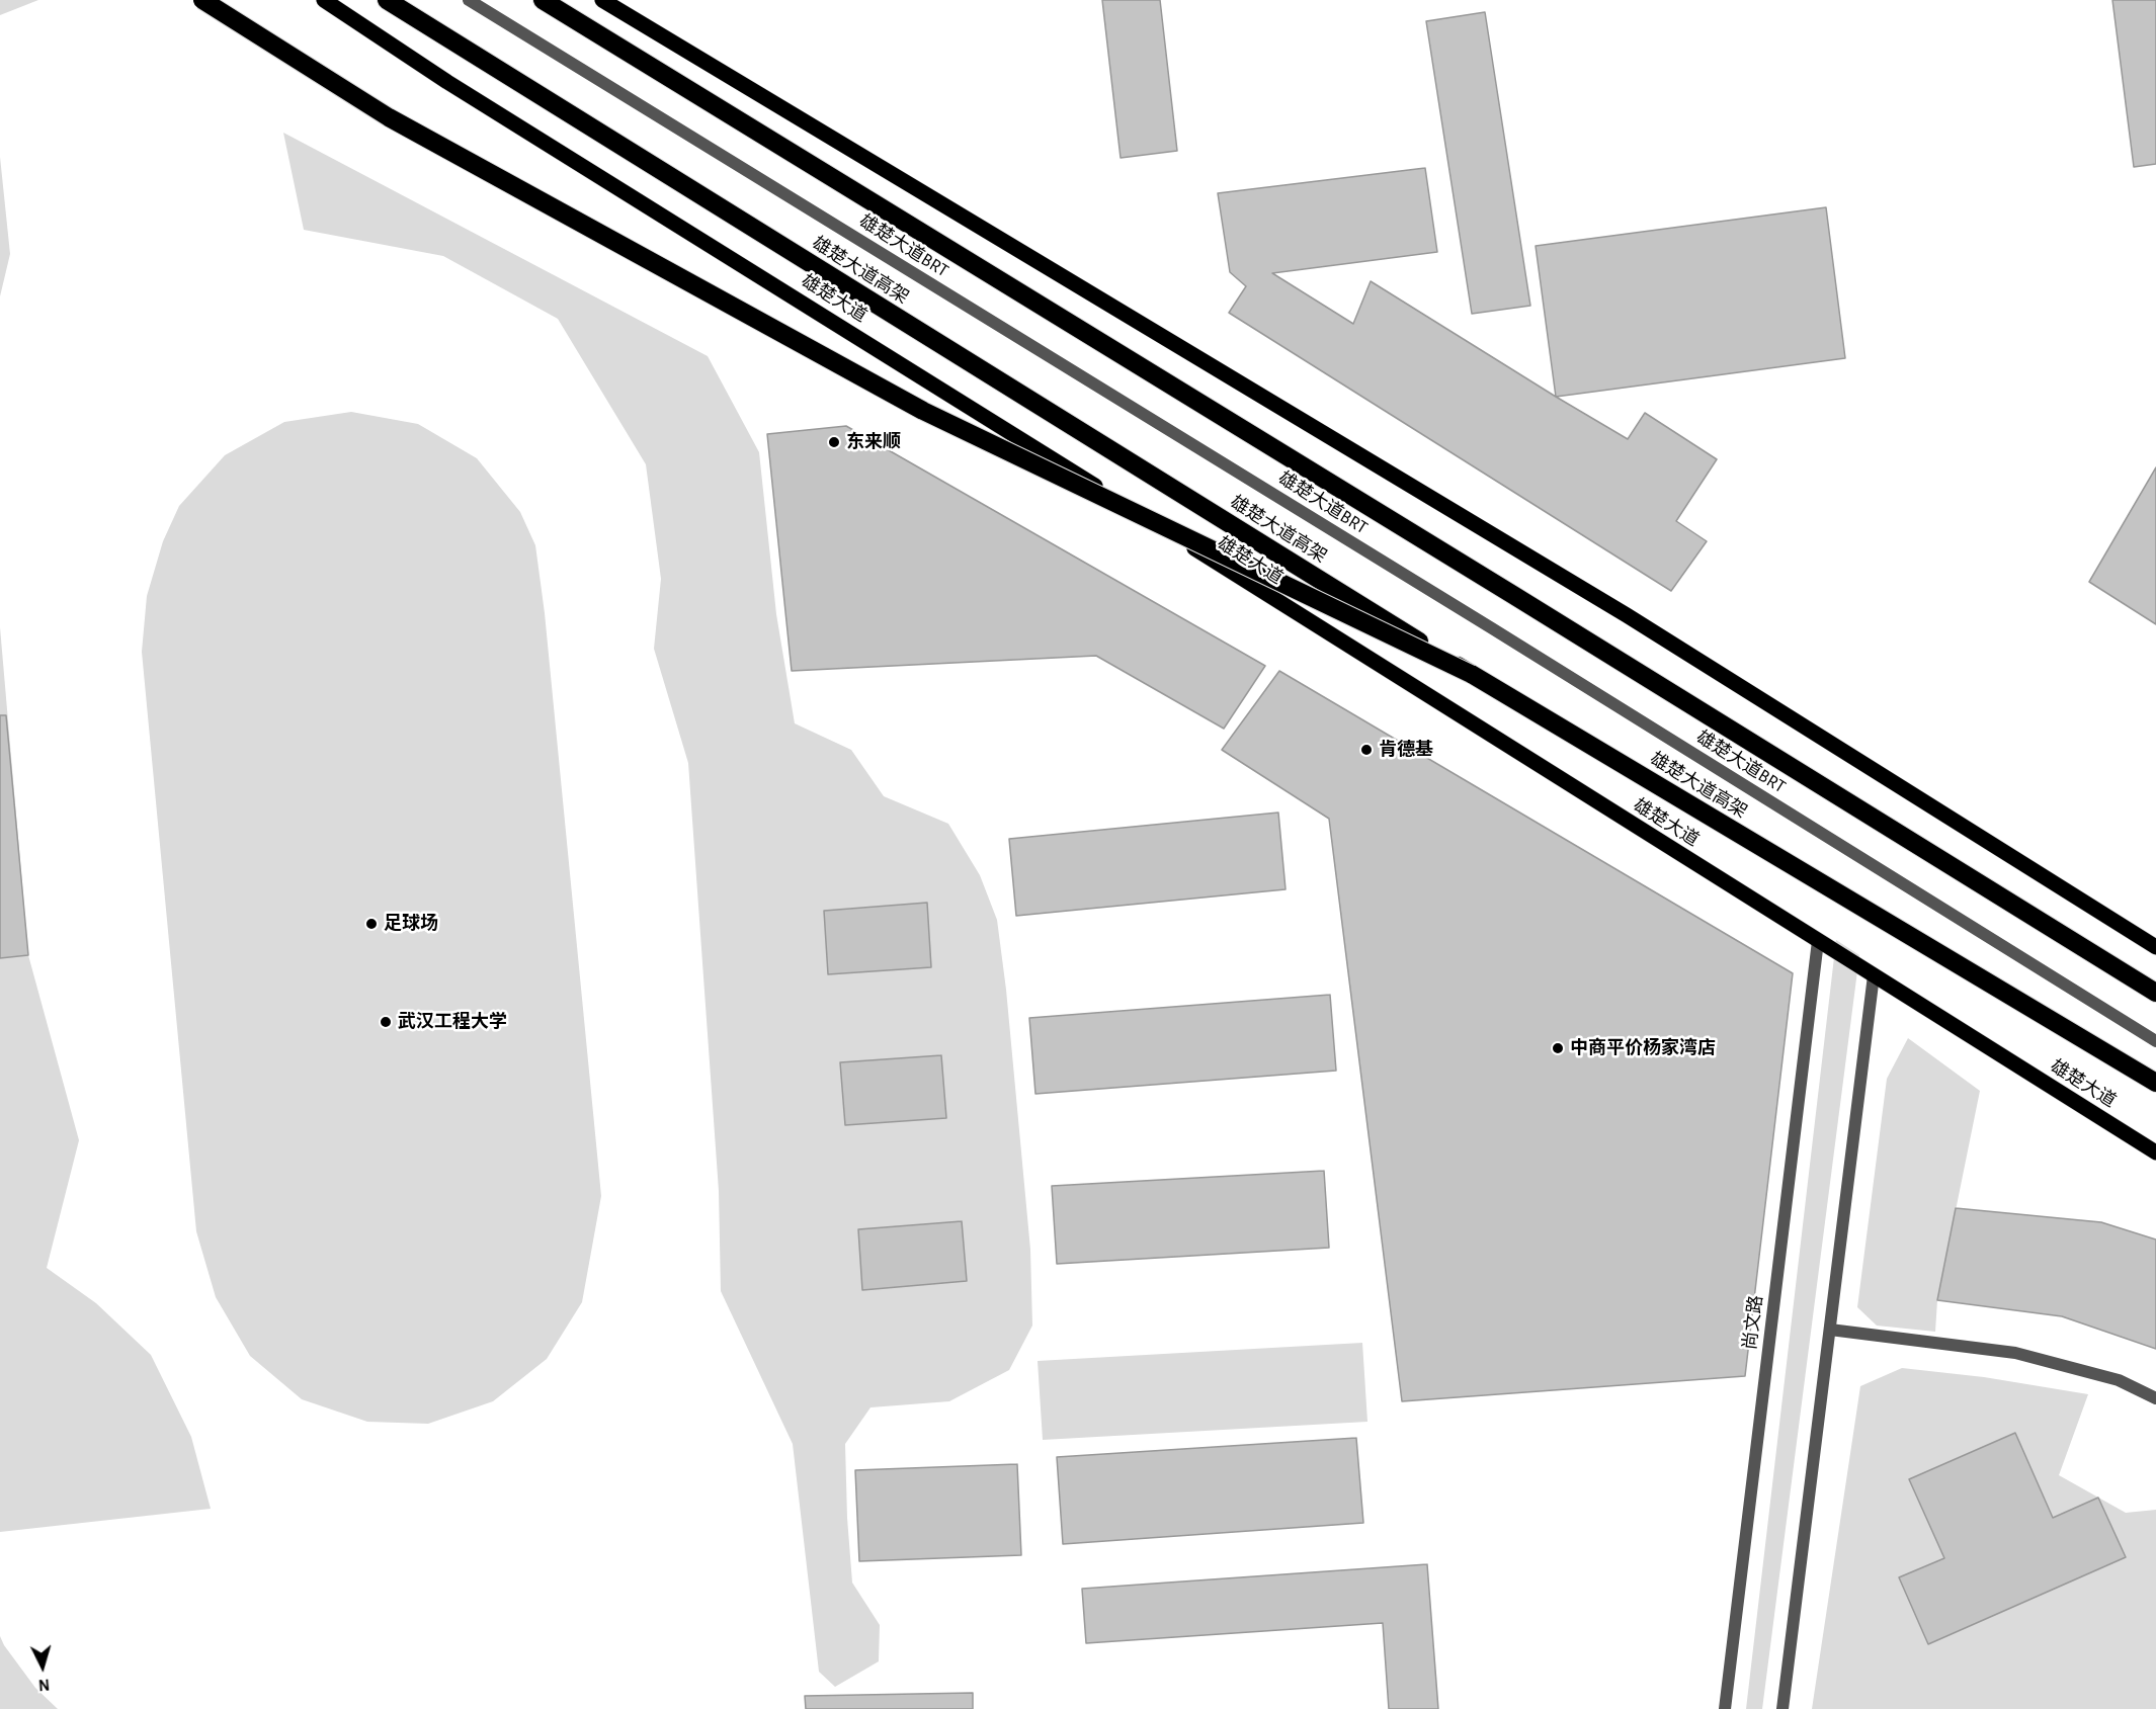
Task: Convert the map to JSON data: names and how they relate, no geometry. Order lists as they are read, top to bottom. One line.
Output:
{"streets":{"highway":["雄楚大道高架"],"main road":["雄楚大道"],"street":["雄楚大道BRT","尚文路"]},"crossings":[["雄楚大道","尚文路"]],"places":["东来顺","肯德基","足球场","武汉工程大学","中商平价杨家湾店"],"north":"bottom"}
